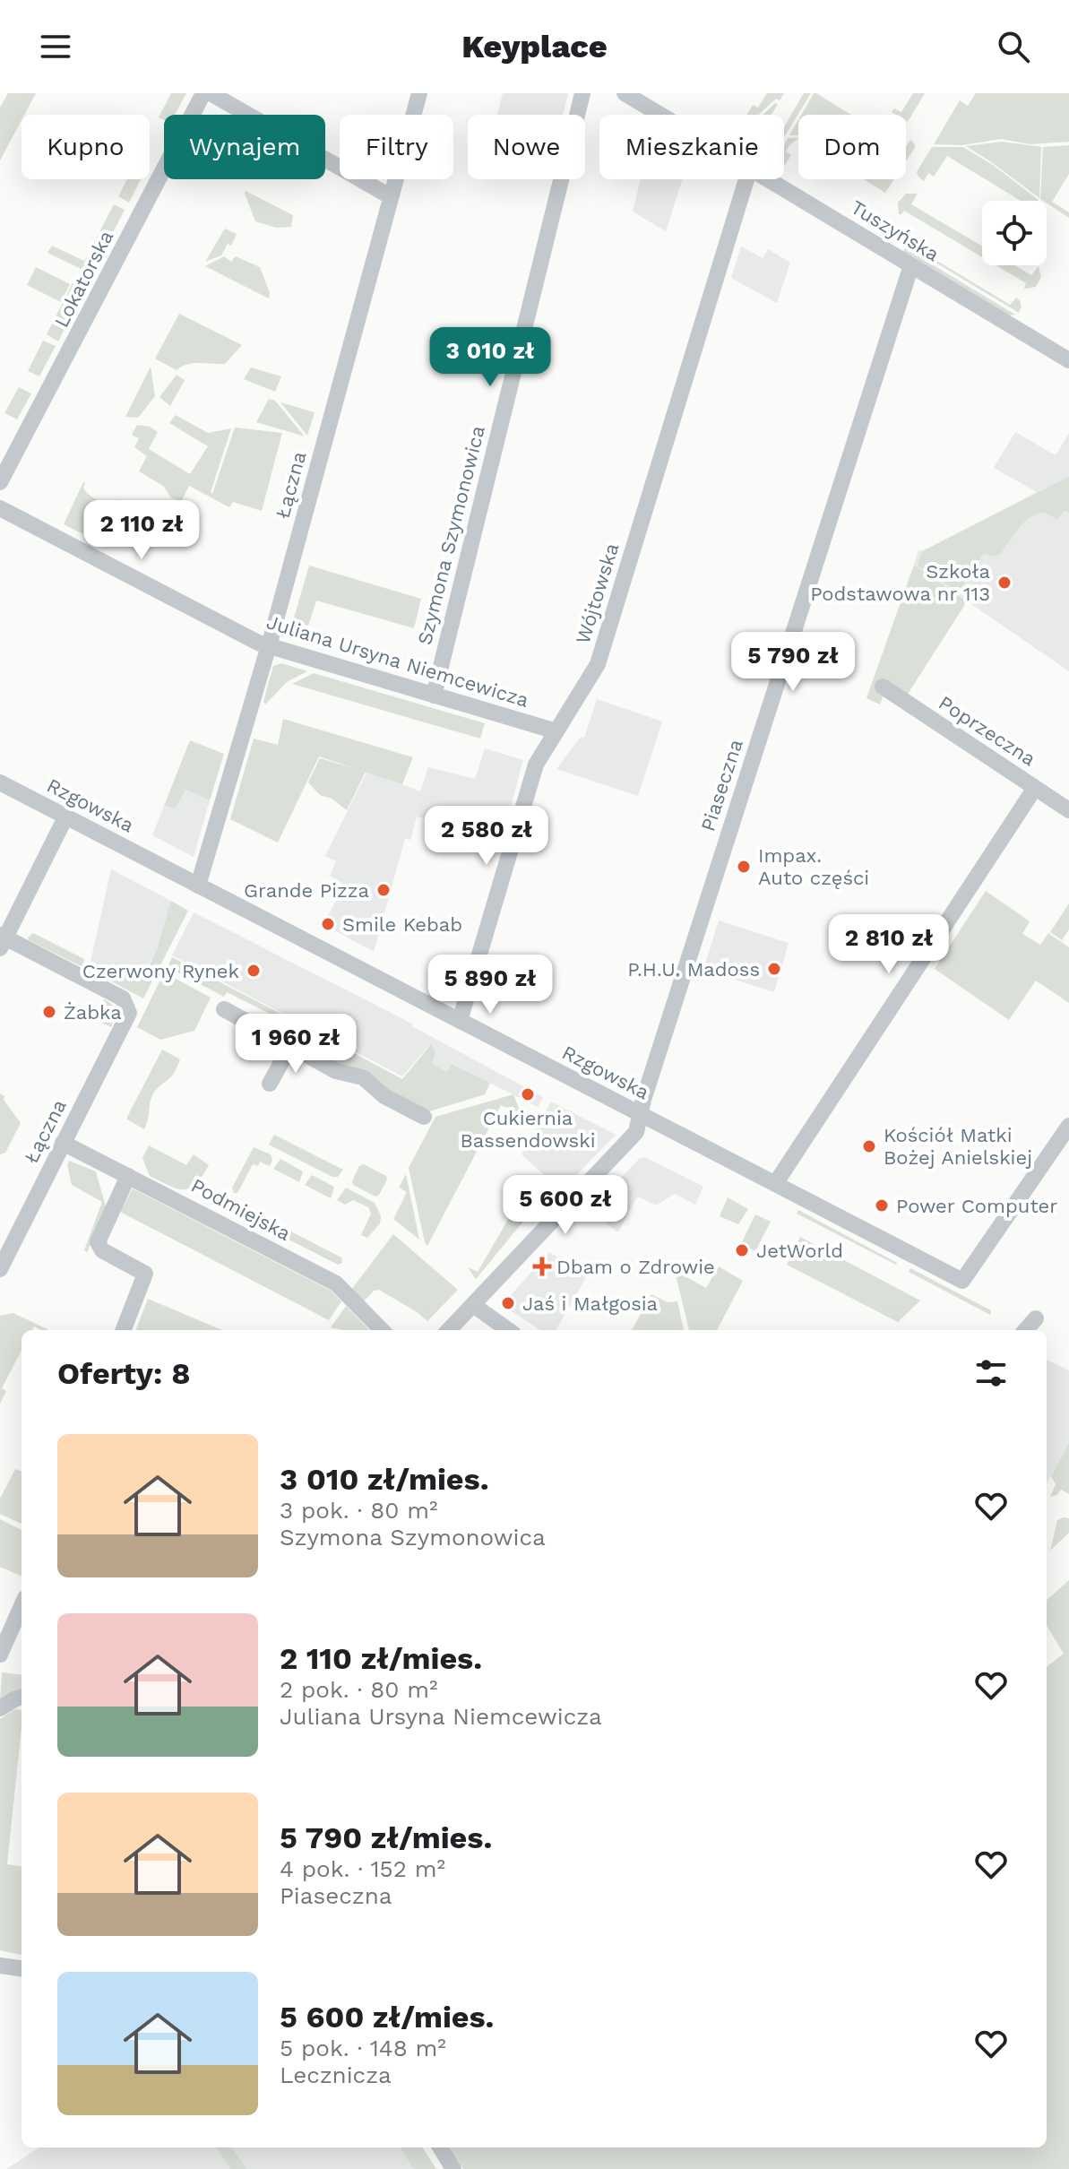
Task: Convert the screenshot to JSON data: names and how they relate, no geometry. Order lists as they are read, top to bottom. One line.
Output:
{"streets":{"street":["Tuszyńska","Lokatorska","Łączna","Szymona Szymonowica","Wójtowska","Juliana Ursyna Niemcewicza","Poprzeczna","Piaseczna","Rzgowska","Podmiejska"]},"crossings":[["Tuszyńska","Piaseczna"],["Łączna","Juliana Ursyna Niemcewicza"],["Łączna","Rzgowska"],["Łączna","Podmiejska"],["Szymona Szymonowica","Juliana Ursyna Niemcewicza"],["Wójtowska","Juliana Ursyna Niemcewicza"],["Wójtowska","Rzgowska"],["Piaseczna","Rzgowska"]],"places":{"other":["Szkoła Podstawowa nr 113","Impax. Auto części","Grande Pizza","Smile Kebab","P.H.U. Madoss","Czerwony Rynek","Żabka","Cukiernia Bassendowski","Kościół Matki Bożej Anielskiej","Power Computer","JetWorld","Jaś i Małgosia"],"health":["Dbam o Zdrowie"]},"page":{"header":"Keyplace","chip":["Kupno","Wynajem","Filtry","Nowe","Mieszkanie","Dom"],"price":["3 010 zł","2 110 zł","5 790 zł","2 580 zł","2 810 zł","5 890 zł","1 960 zł","5 600 zł"],"heading":"Oferty: 8","list":[{"name":"3 010 zł/mies.","note":"3 pok. · 80 m² · Szymona Szymonowica"},{"name":"2 110 zł/mies.","note":"2 pok. · 80 m² · Juliana Ursyna Niemcewicza"},{"name":"5 790 zł/mies.","note":"4 pok. · 152 m² · Piaseczna"},{"name":"5 600 zł/mies.","note":"5 pok. · 148 m² · Lecznicza"}]}}
